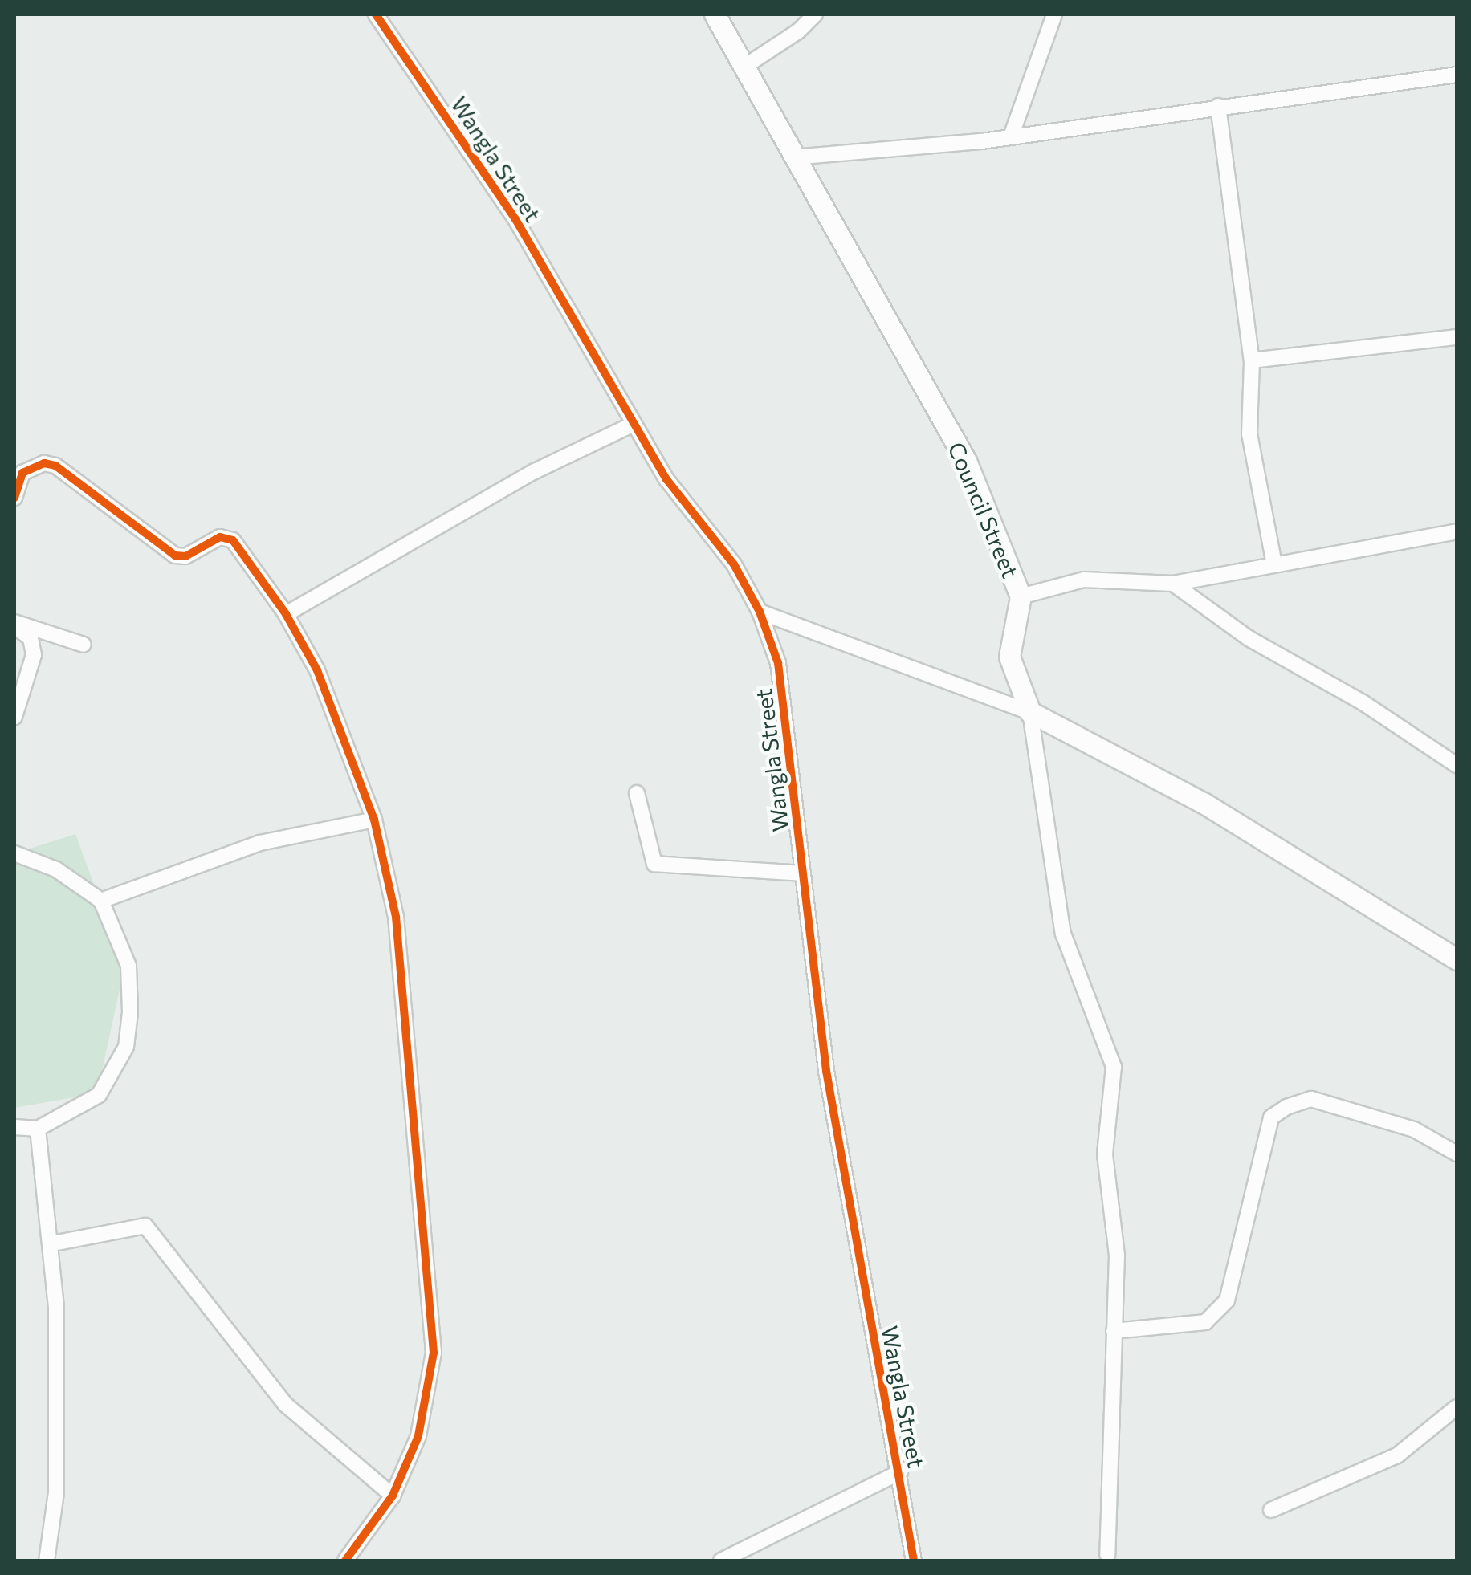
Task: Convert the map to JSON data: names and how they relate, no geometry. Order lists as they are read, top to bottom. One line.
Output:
{"streets":{"street":["Wangla Street","Council Street"]}}
